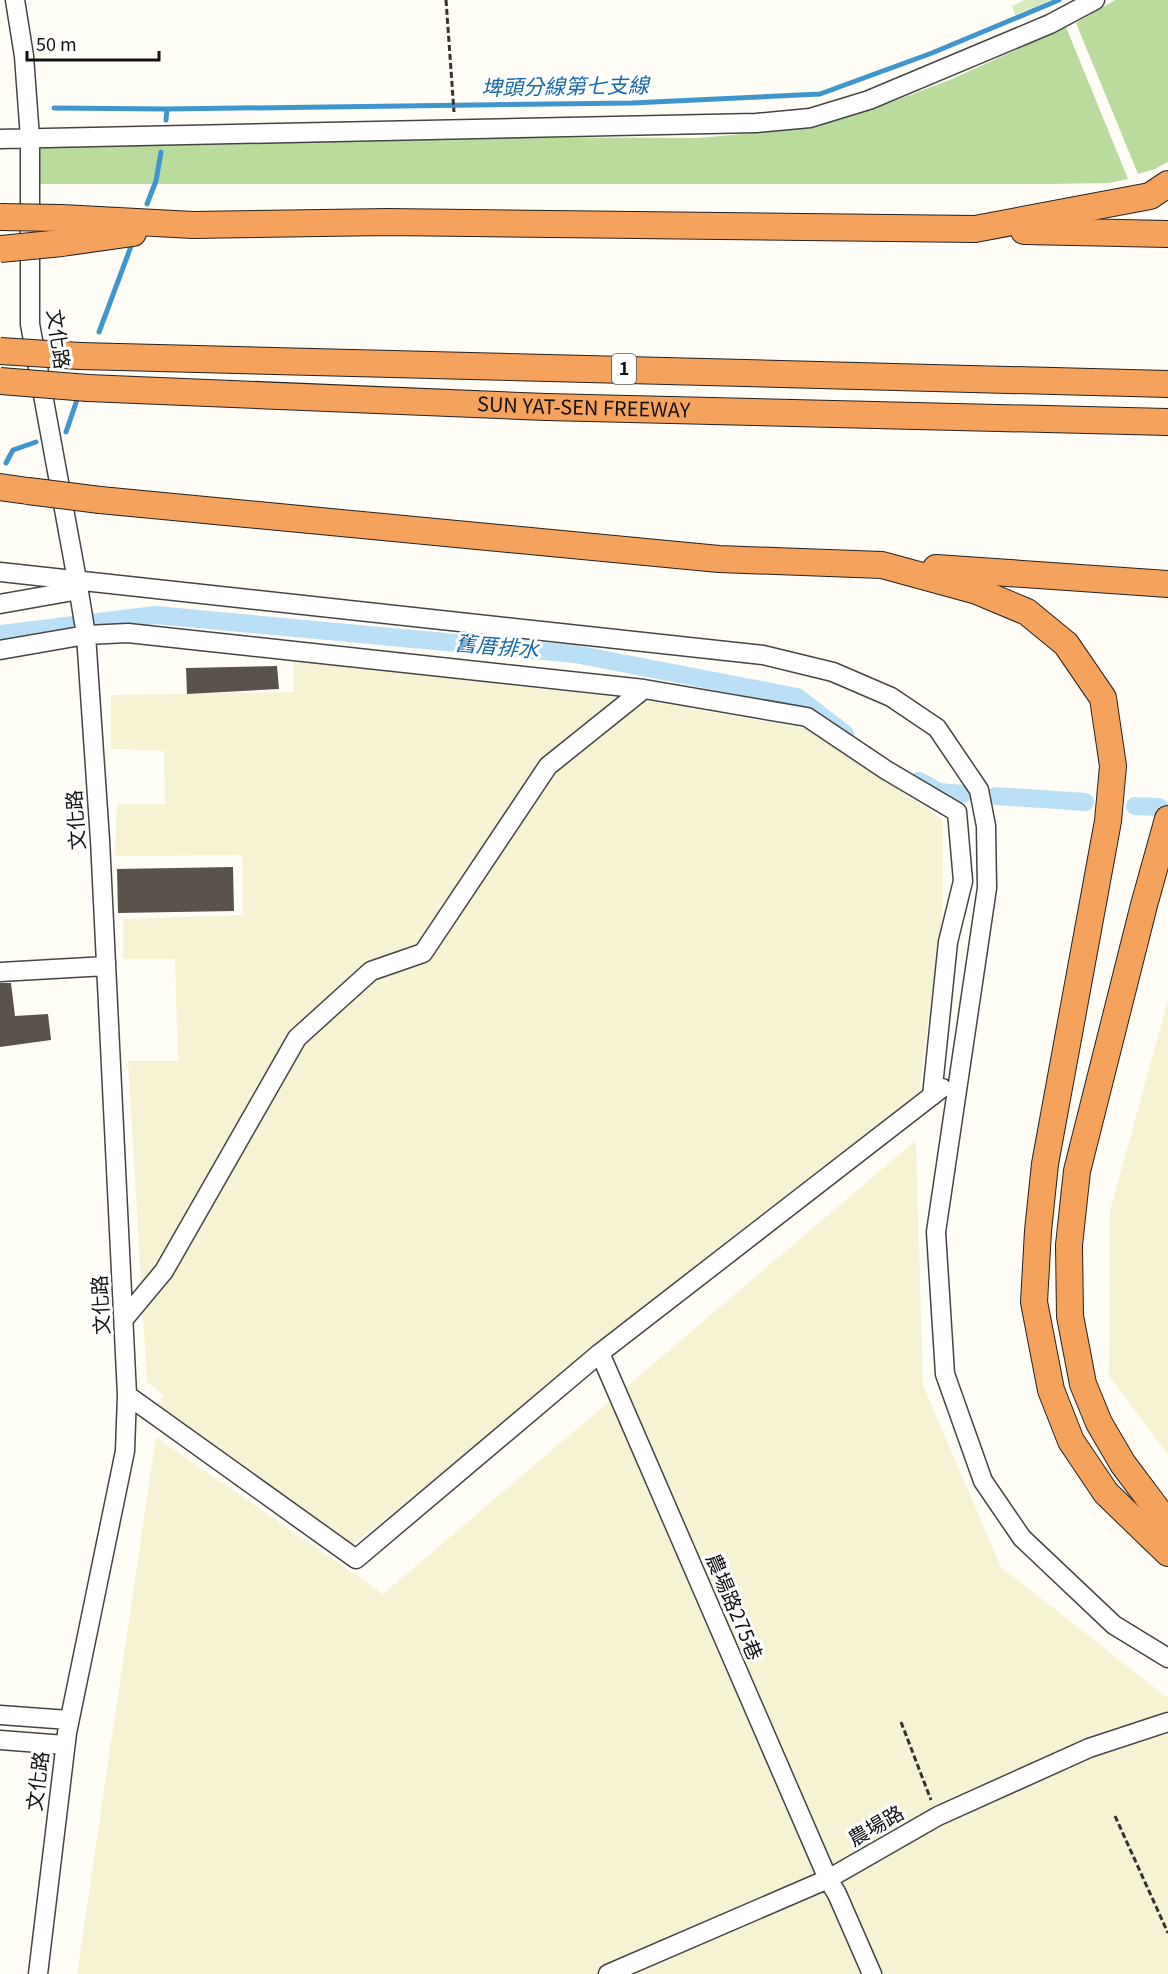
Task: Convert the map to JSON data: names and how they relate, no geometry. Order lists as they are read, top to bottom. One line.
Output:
{"streets":{"highway":["1","SUN YAT-SEN FREEWAY"],"street":["文化路","農場路275巷","農場路"]},"crossings":[["農場路275巷","農場路"]],"water":["埤頭分線第七支線","舊厝排水"],"scale_bar":"50 m"}
